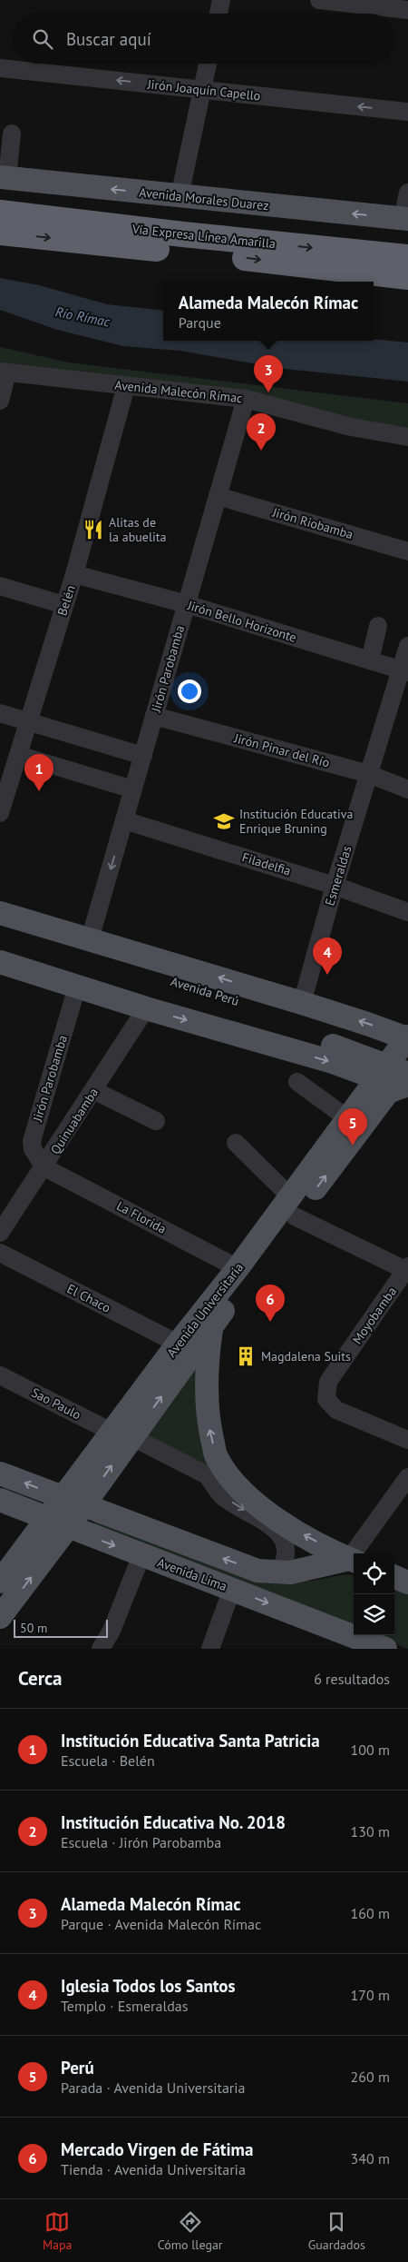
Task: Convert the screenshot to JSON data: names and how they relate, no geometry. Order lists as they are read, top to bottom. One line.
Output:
{"streets":{"highway":["Vía Expresa Línea Amarilla"],"main road":["Avenida Morales Duarez","Avenida Perú","Avenida Universitaria","Avenida Lima"],"street":["Jirón Joaquín Capello","Avenida Malecón Rímac","Jirón Riobamba","Belén","Jirón Bello Horizonte","Jirón Parobamba","Jirón Pinar del Río","Filadelfia","Esmeraldas","Quinuabamba","La Florida","El Chaco","Moyobamba","Sao Paulo"]},"crossings":[["Avenida Morales Duarez","Vía Expresa Línea Amarilla"],["Avenida Malecón Rímac","Belén"],["Avenida Malecón Rímac","Jirón Parobamba"],["Jirón Riobamba","Jirón Parobamba"],["Belén","Jirón Bello Horizonte"],["Jirón Bello Horizonte","Jirón Parobamba"],["Jirón Bello Horizonte","Esmeraldas"],["Jirón Parobamba","Jirón Pinar del Río"],["Jirón Parobamba","Filadelfia"],["Jirón Parobamba","Avenida Perú"],["Jirón Parobamba","Quinuabamba"],["Jirón Parobamba","La Florida"],["Jirón Pinar del Río","Esmeraldas"],["Filadelfia","Esmeraldas"],["Esmeraldas","Avenida Perú"],["Avenida Perú","Avenida Universitaria"],["Quinuabamba","La Florida"],["La Florida","Avenida Universitaria"],["El Chaco","Avenida Universitaria"],["Avenida Universitaria","Sao Paulo"],["Avenida Universitaria","Avenida Lima"]],"one_way":["Jirón Joaquín Capello","Avenida Morales Duarez"],"water":["Río Rímac"],"places":{"restaurant":["Alitas de la abuelita"],"school or university":["Institución Educativa Enrique Bruning"],"building":["Magdalena Suits"]},"scale_bar":"50 m","page":{"search":"Buscar aquí","popup":["Alameda Malecón Rímac","Parque"],"pins":["3","2","1","4","5","6"],"scale":"50 m","heading":["Cerca","6 resultados"],"list":[{"mark":"1","name":"Institución Educativa Santa Patricia","note":"Escuela · Belén","value":"100 m"},{"mark":"2","name":"Institución Educativa No. 2018","note":"Escuela · Jirón Parobamba","value":"130 m"},{"mark":"3","name":"Alameda Malecón Rímac","note":"Parque · Avenida Malecón Rímac","value":"160 m"},{"mark":"4","name":"Iglesia Todos los Santos","note":"Templo · Esmeraldas","value":"170 m"},{"mark":"5","name":"Perú","note":"Parada · Avenida Universitaria","value":"260 m"},{"mark":"6","name":"Mercado Virgen de Fátima","note":"Tienda · Avenida Universitaria","value":"340 m"}],"nav":["Mapa","Cómo llegar","Guardados"]}}
